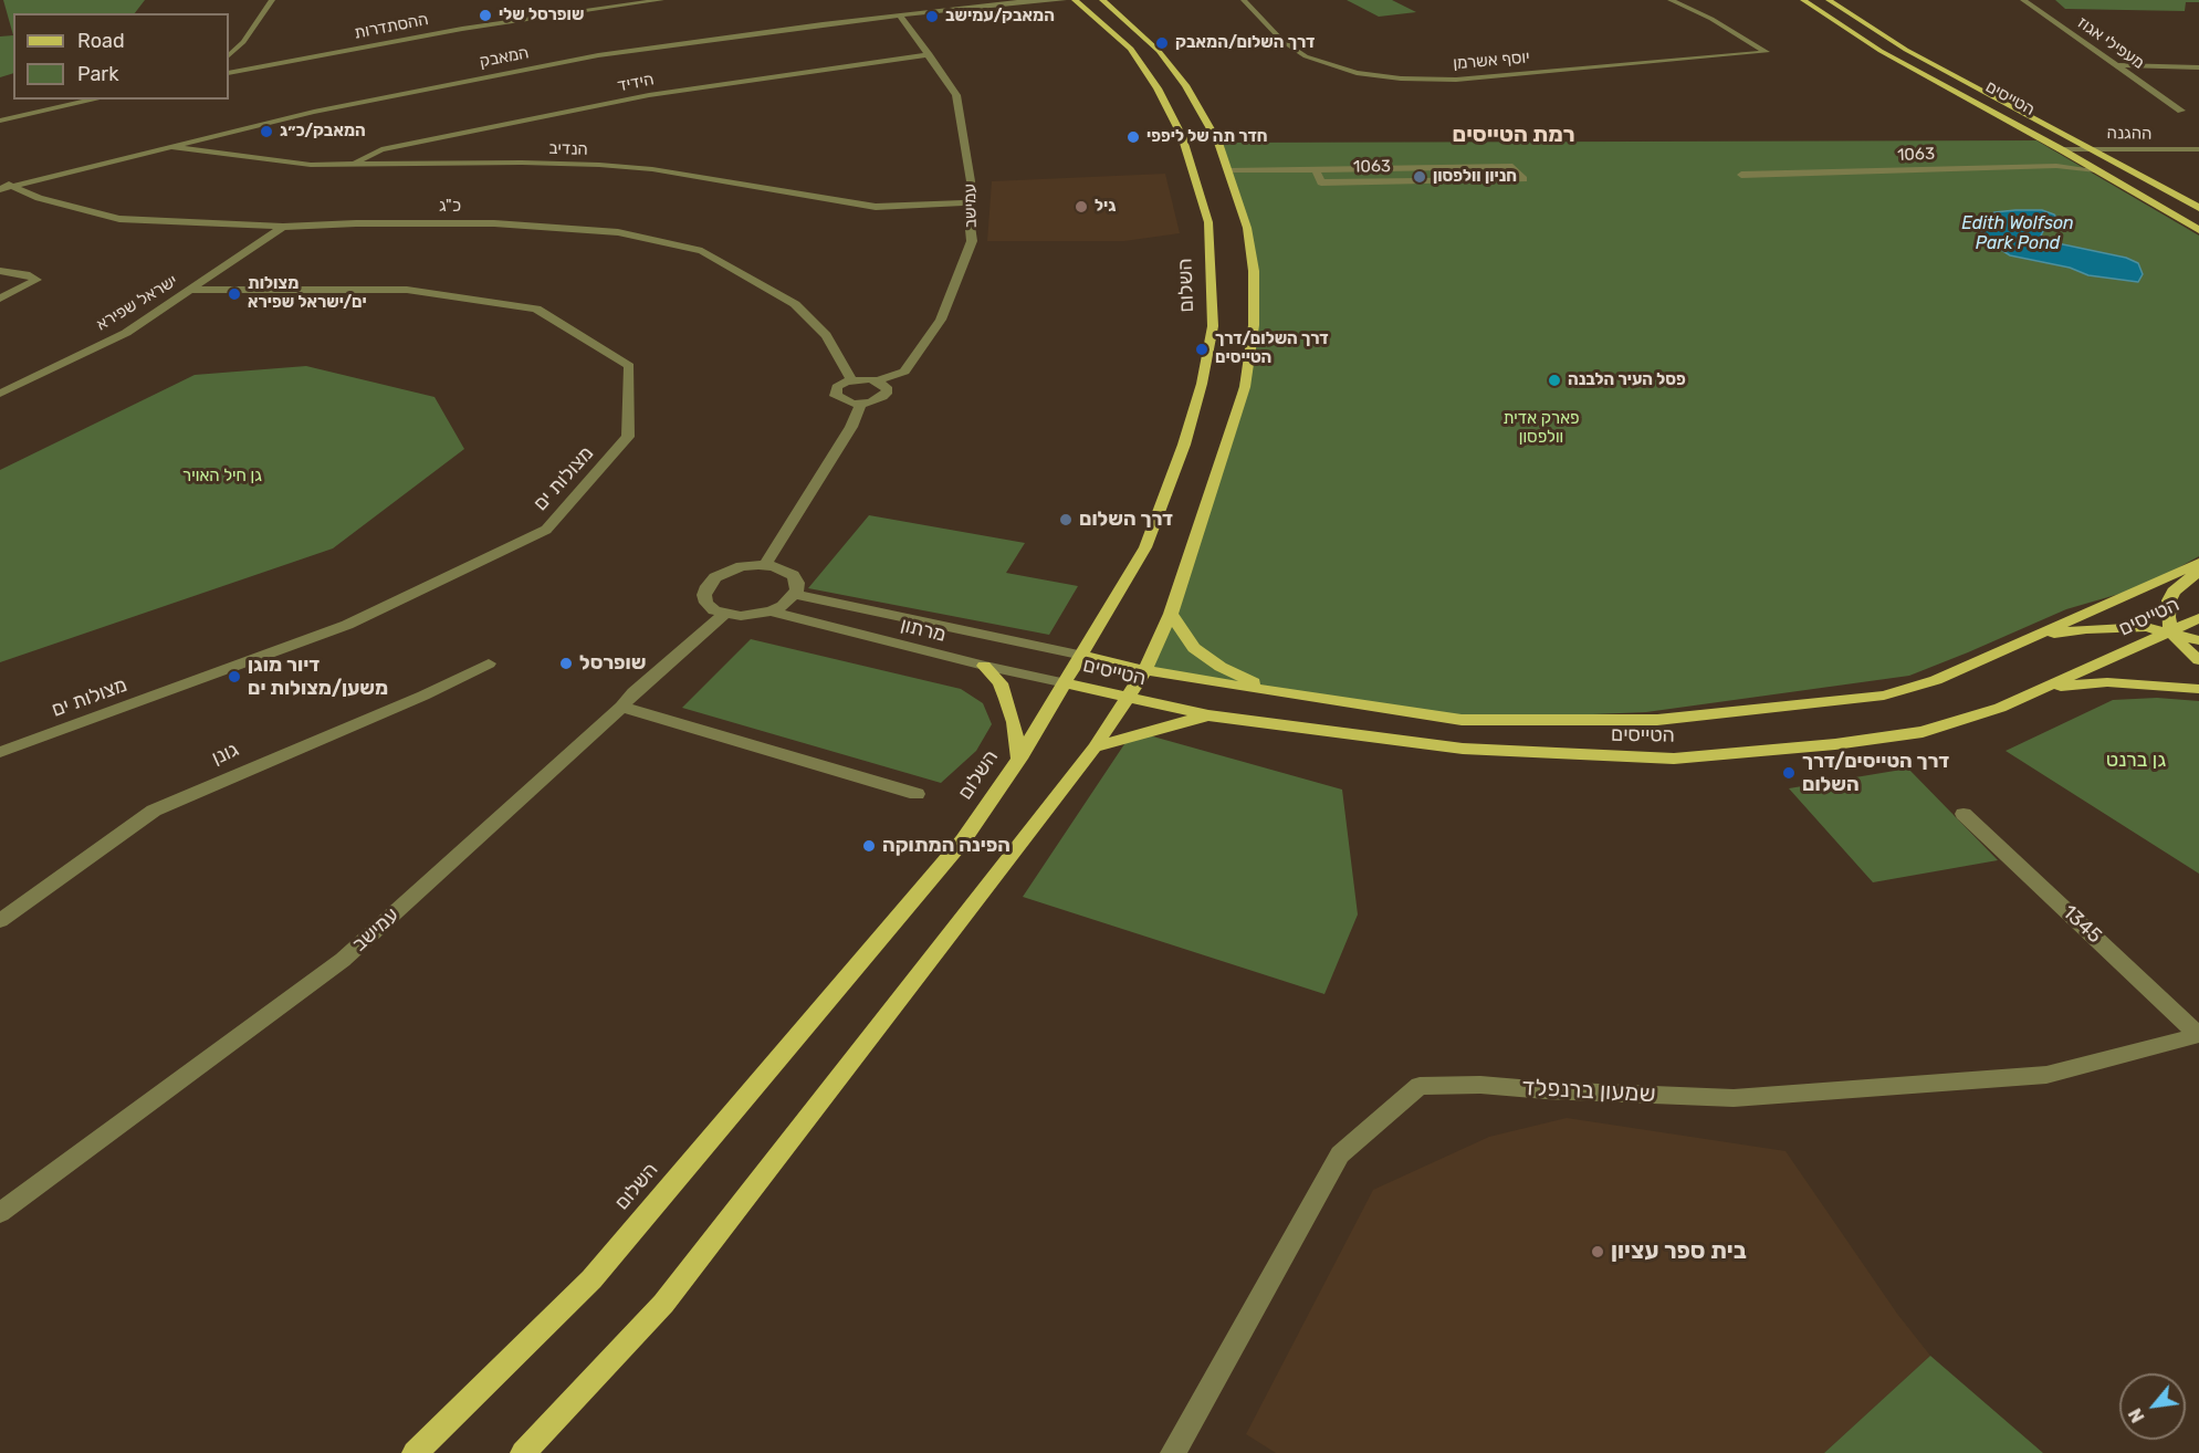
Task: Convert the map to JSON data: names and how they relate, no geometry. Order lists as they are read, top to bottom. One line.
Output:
{"streets":{"main road":["הטייסים","השלום"],"street":["ההסתדרות","מעפילי אגוז","המאבק","יוסף אשרמן","הידיד","ההגנה","הנדיב","1063","עמישב","כ\"ג","ישראל שפירא","מצולות ים","מרתון","גונן","1345","שמעון ברנפלד"]},"crossings":[["המאבק","הנדיב"],["המאבק","עמישב"],["המאבק","כ\"ג"],["הידיד","הנדיב"],["הידיד","עמישב"],["הטייסים","ההגנה"],["הטייסים","1063"],["הטייסים","השלום"],["הטייסים","מרתון"],["הנדיב","עמישב"],["כ\"ג","ישראל שפירא"],["השלום","מרתון"],["ישראל שפירא","מצולות ים"],["1345","שמעון ברנפלד"]],"districts":["רמת הטייסים"],"water":["Edith Wolfson Park Pond"],"parks":["פארק אדית וולפסון","גן חיל האויר","גן ברנט"],"places":["שופרסל שלי","המאבק/עמישב","דרך השלום/המאבק","המאבק/כ״ג","חדר תה של ליפפי","חניון וולפסון","גיל","מצולות ים/ישראל שפירא","דרך השלום/דרך הטייסים","פסל העיר הלבנה","דרך השלום","שופרסל","דיור מוגן משען/מצולות ים","דרך הטייסים/דרך השלום","הפינה המתוקה","בית ספר עציון"],"legend":["Road","Park"],"north":"bottom left"}
